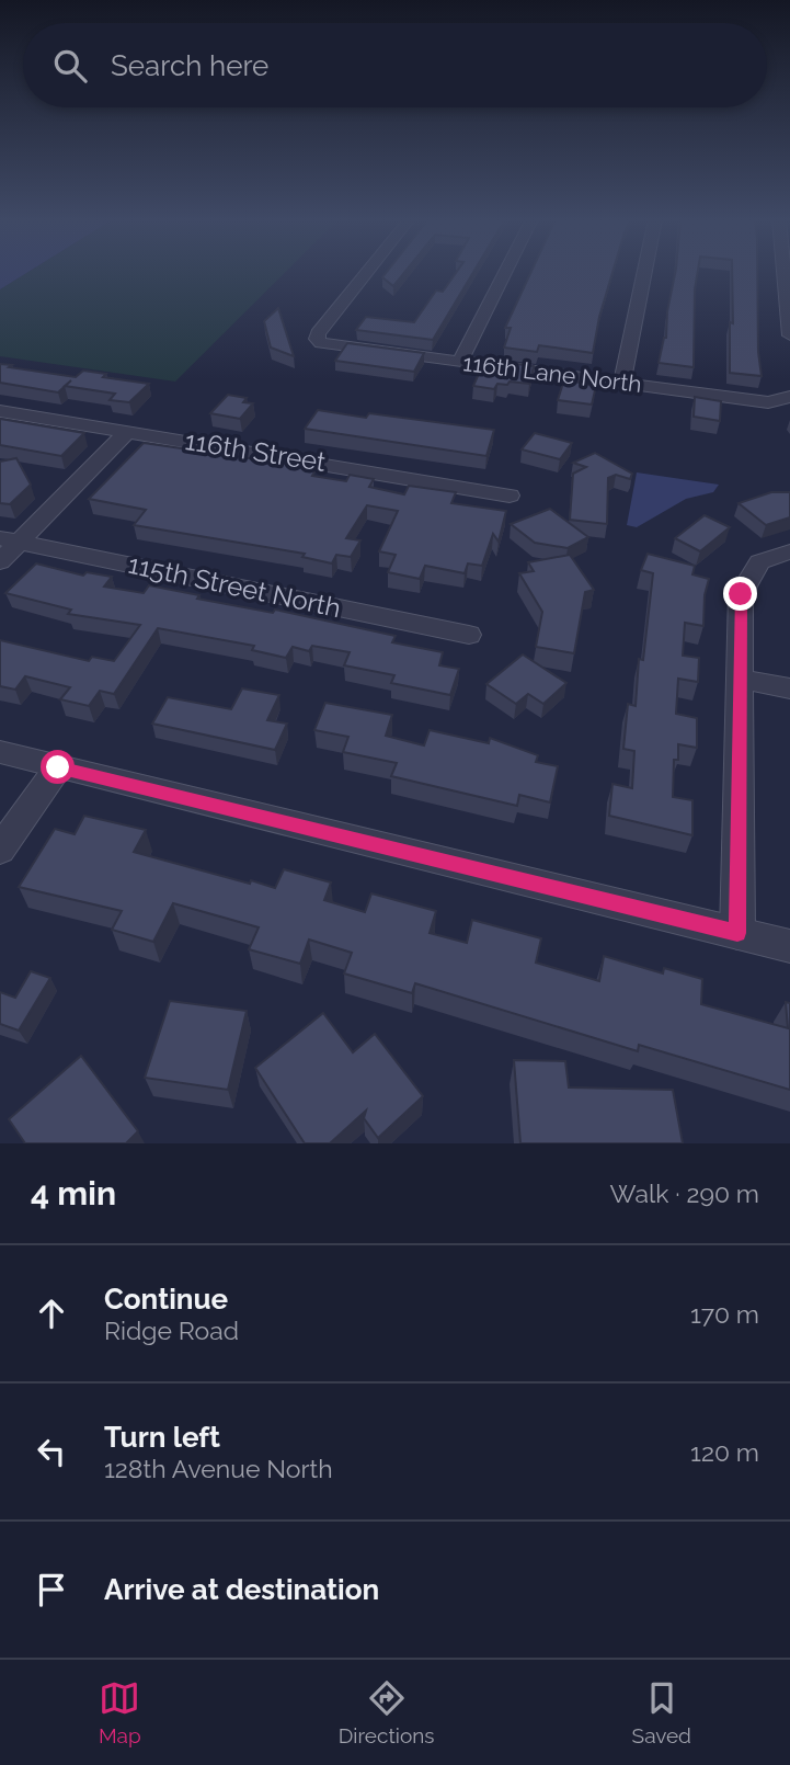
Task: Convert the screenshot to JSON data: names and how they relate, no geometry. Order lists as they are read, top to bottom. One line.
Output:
{"streets":{"street":["116th Lane North","116th Street","115th Street North"]},"page":{"search":"Search here","heading":["4 min","Walk · 290 m"],"list":[["Continue","Ridge Road","170 m"],["Turn left","128th Avenue North","120 m"],"Arrive at destination"],"nav":["Map","Directions","Saved"]}}
